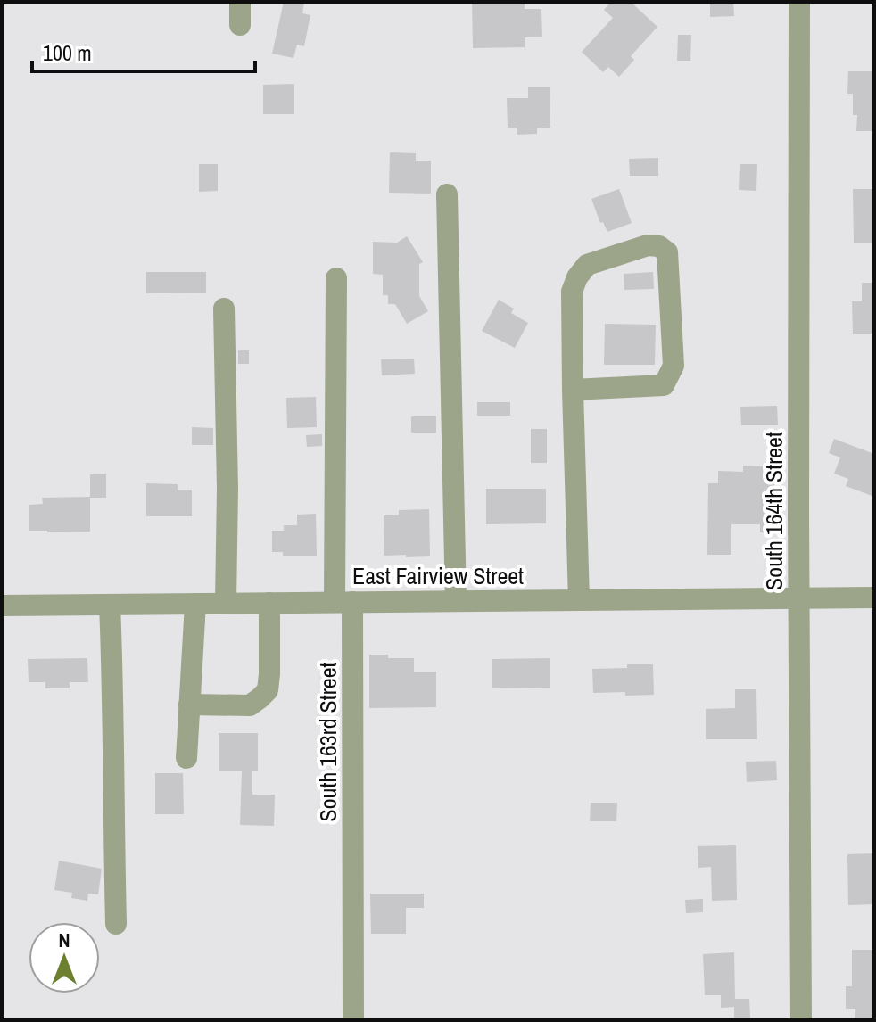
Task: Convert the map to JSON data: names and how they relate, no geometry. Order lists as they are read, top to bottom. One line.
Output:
{"streets":{"street":["South 164th Street","East Fairview Street","South 163rd Street"]},"crossings":[["South 164th Street","East Fairview Street"],["East Fairview Street","South 163rd Street"]],"scale_bar":"100 m","north":"top"}
